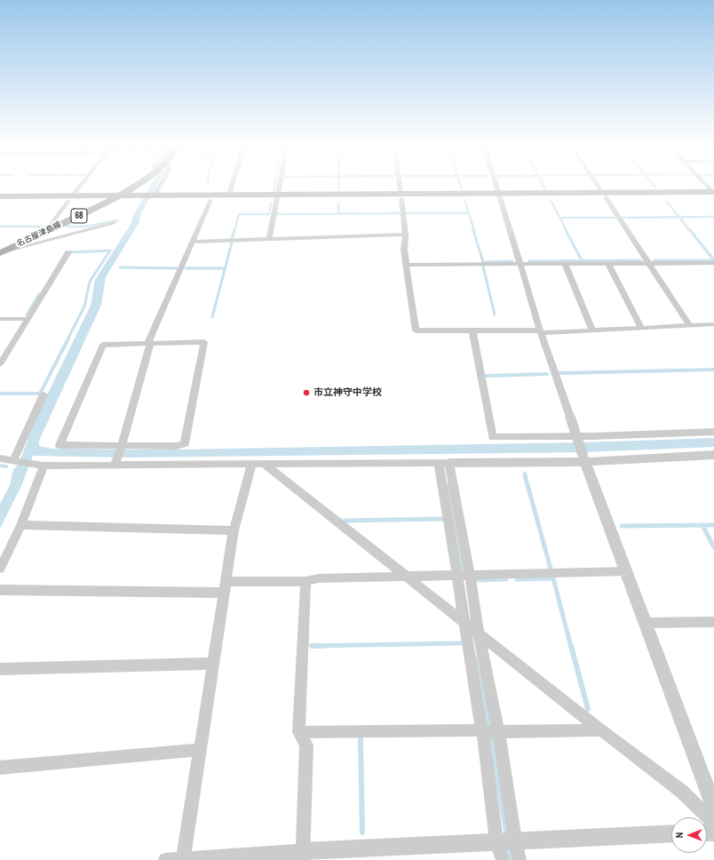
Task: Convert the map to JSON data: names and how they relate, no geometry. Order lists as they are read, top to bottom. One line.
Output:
{"streets":{"main road":["68","名古屋津島線"]},"places":["市立神守中学校"],"north":"left"}
